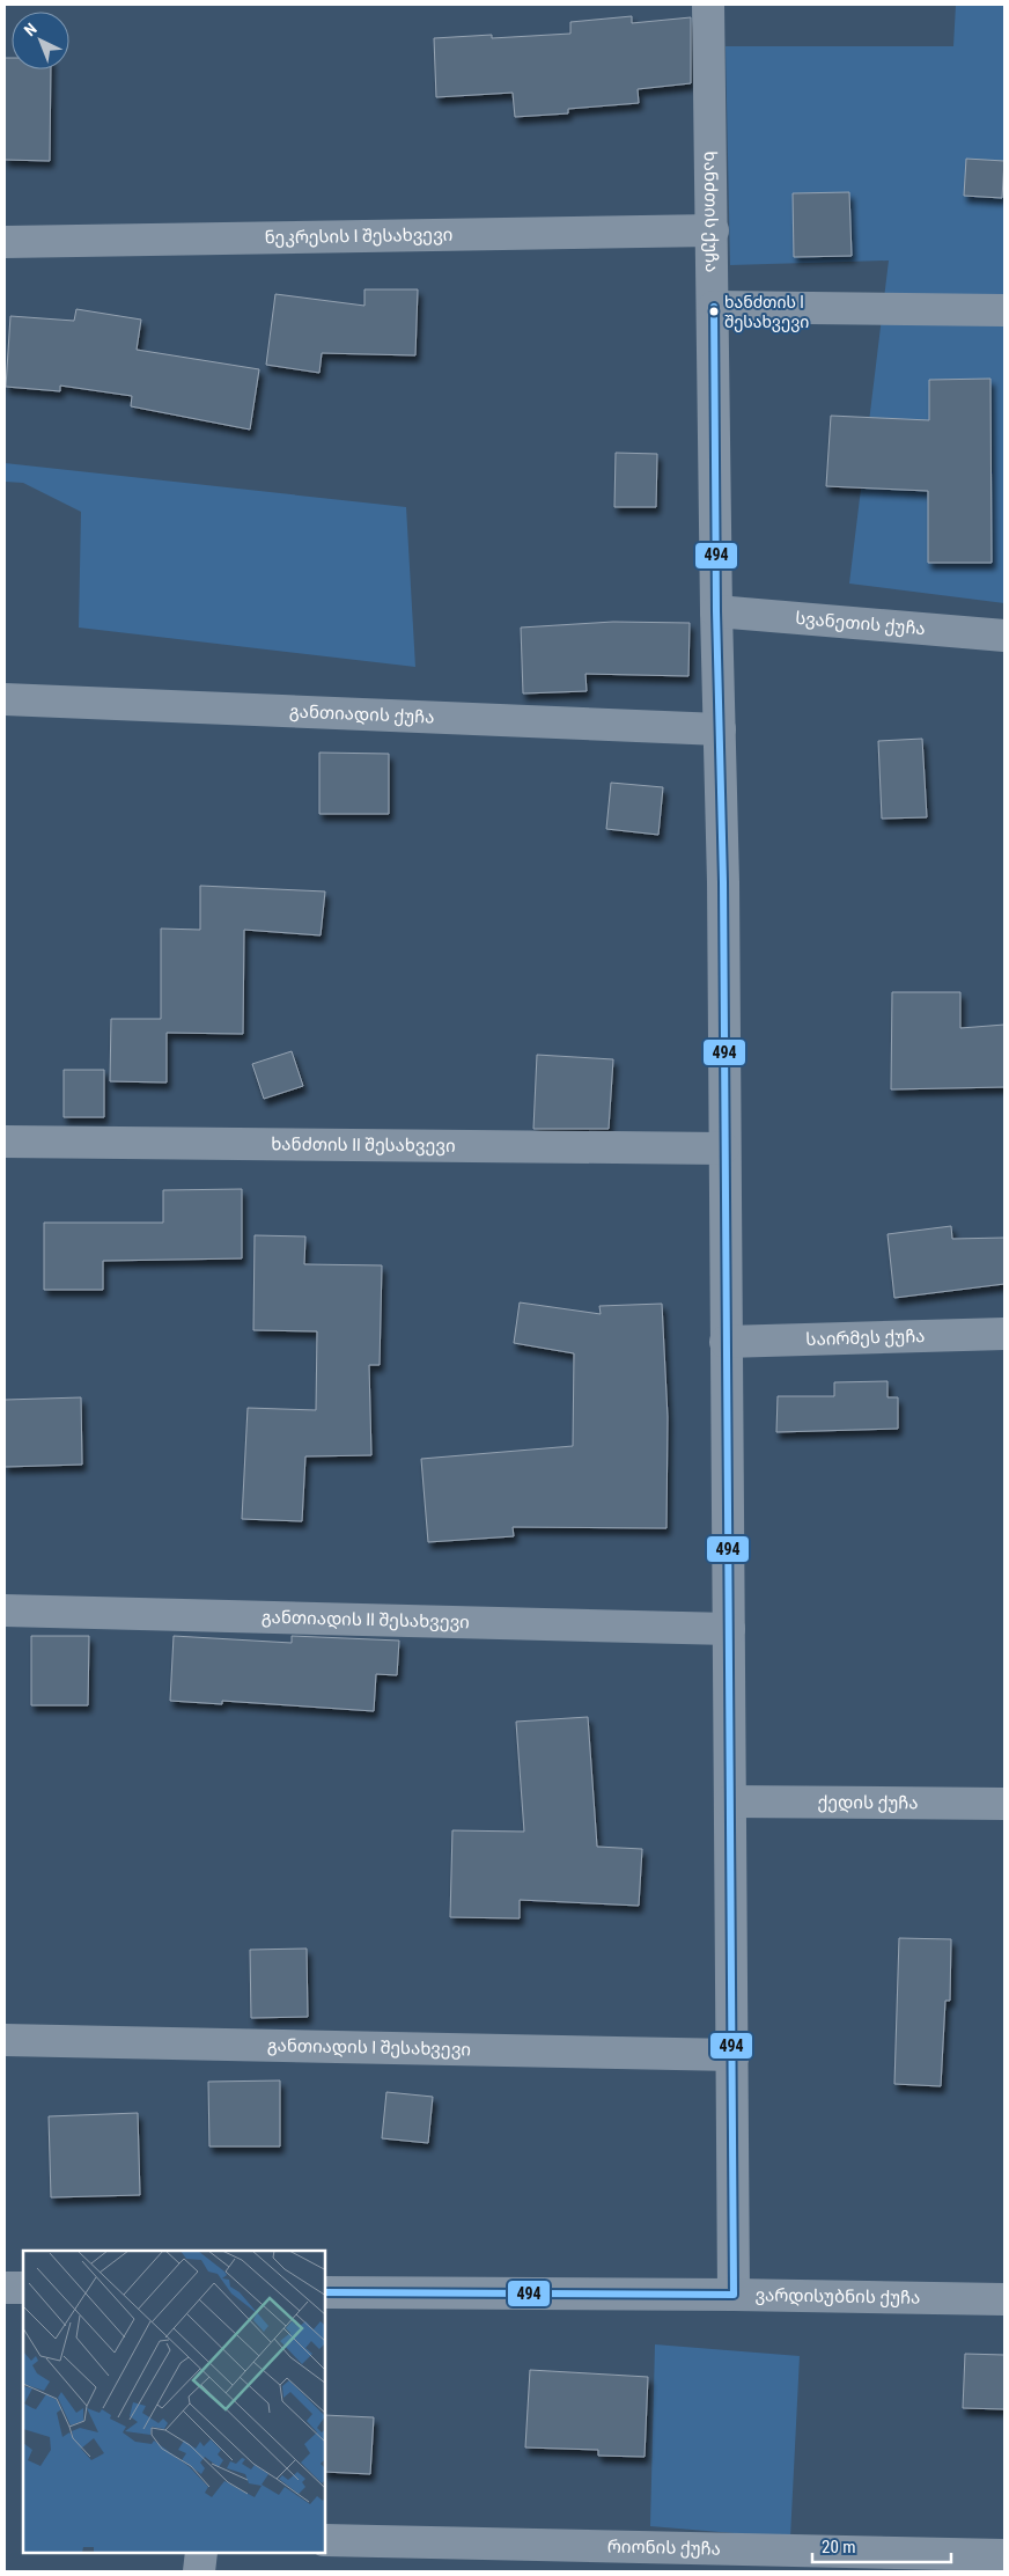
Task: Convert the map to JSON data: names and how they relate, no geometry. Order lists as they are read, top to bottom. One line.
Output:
{"streets":{"street":["ხანძთის ქუჩა","ნეკრესის I შესახვევი","სვანეთის ქუჩა","განთიადის ქუჩა","ხანძთის II შესახვევი","საირმეს ქუჩა","განთიადის II შესახვევი","ქედის ქუჩა","განთიადის I შესახვევი","ვარდისუბნის ქუჩა","რიონის ქუჩა"]},"crossings":[["ხანძთის ქუჩა","ნეკრესის I შესახვევი"],["ხანძთის ქუჩა","სვანეთის ქუჩა"],["ხანძთის ქუჩა","განთიადის ქუჩა"],["ხანძთის ქუჩა","ხანძთის II შესახვევი"],["ხანძთის ქუჩა","საირმეს ქუჩა"],["ხანძთის ქუჩა","განთიადის II შესახვევი"],["ხანძთის ქუჩა","ქედის ქუჩა"],["ხანძთის ქუჩა","განთიადის I შესახვევი"],["ხანძთის ქუჩა","ვარდისუბნის ქუჩა"]],"places":["ხანძთის I შესახვევი"],"lines":["transit line 494"],"scale_bar":"20 m","north":"top left"}
